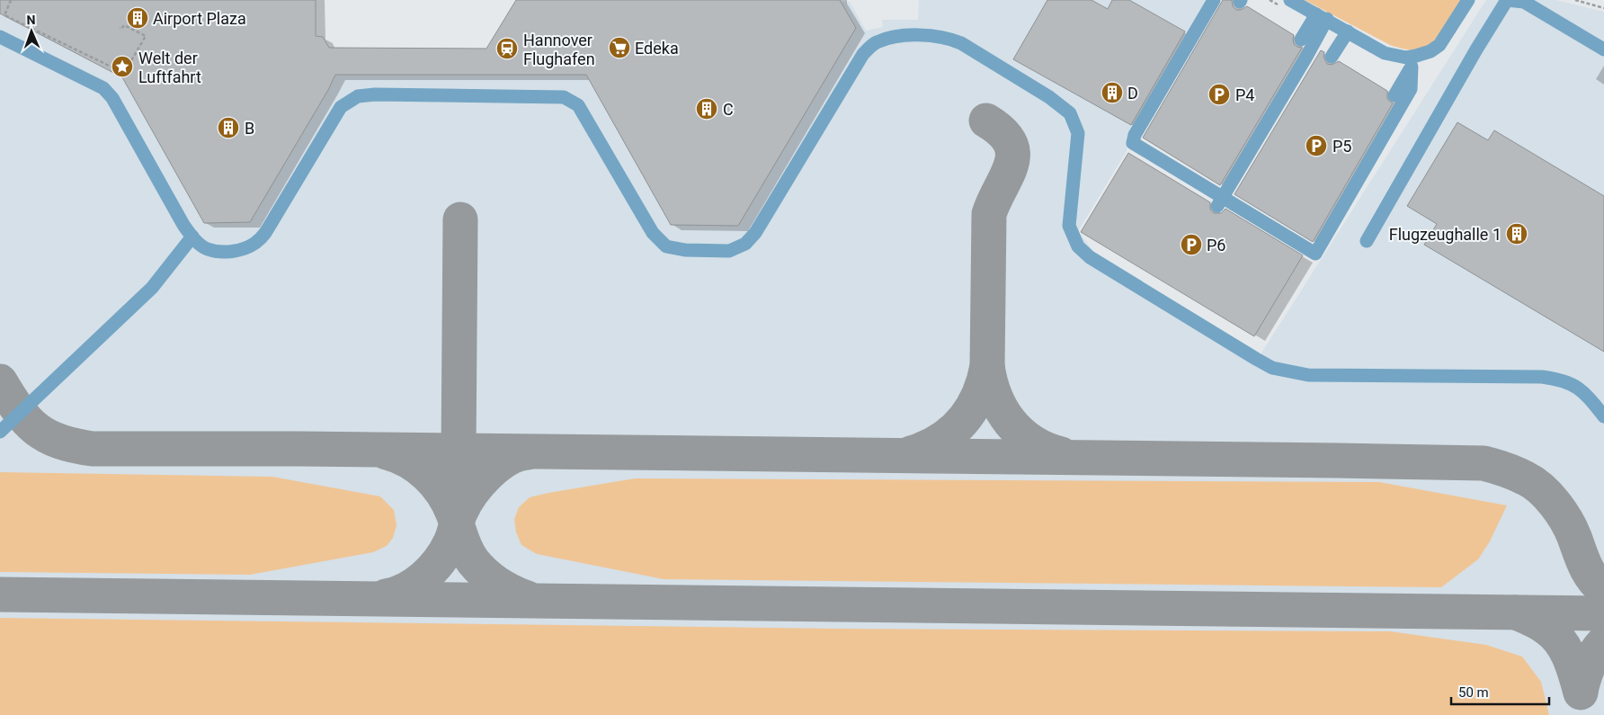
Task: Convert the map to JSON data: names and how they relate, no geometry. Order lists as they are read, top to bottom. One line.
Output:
{"places":{"building":["Airport Plaza","D","C","B","Flugzeughalle 1"],"supermarket":["Edeka"],"station":["Hannover Flughafen"],"place":["Welt der Luftfahrt"],"parking":["P4","P5","P6"]},"scale_bar":"50 m","north":"top"}
